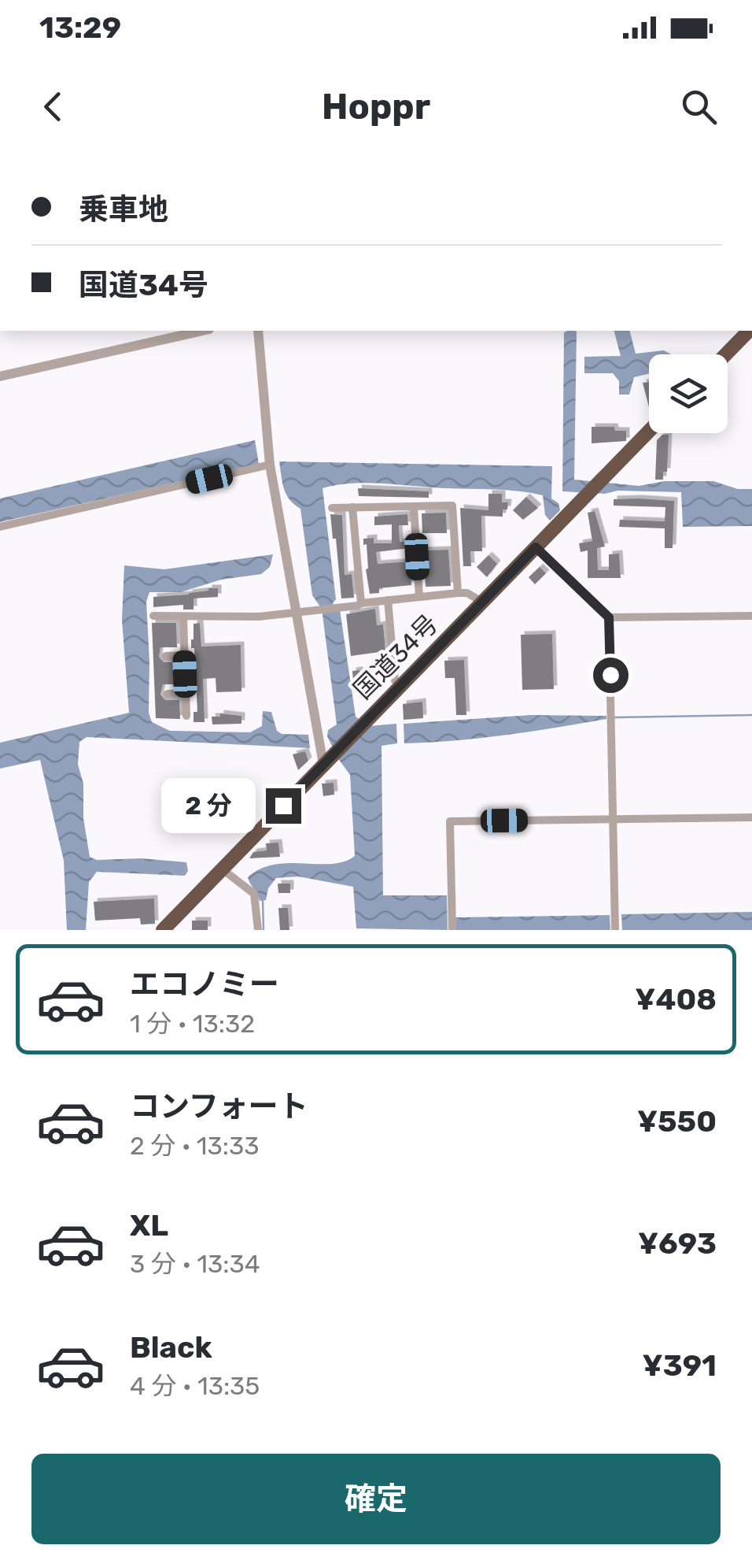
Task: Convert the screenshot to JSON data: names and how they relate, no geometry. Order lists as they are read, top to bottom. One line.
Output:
{"streets":{"highway":["国道34号"]},"page":{"status":"13:29","header":"Hoppr","banner":["乗車地","国道34号"],"bubble":"2 分","list":[{"name":"エコノミー","note":"1 分 · 13:32","value":"¥408"},{"name":"コンフォート","note":"2 分 · 13:33","value":"¥550"},{"name":"XL","note":"3 分 · 13:34","value":"¥693"},{"name":"Black","note":"4 分 · 13:35","value":"¥391"}],"buttons":"確定"}}
